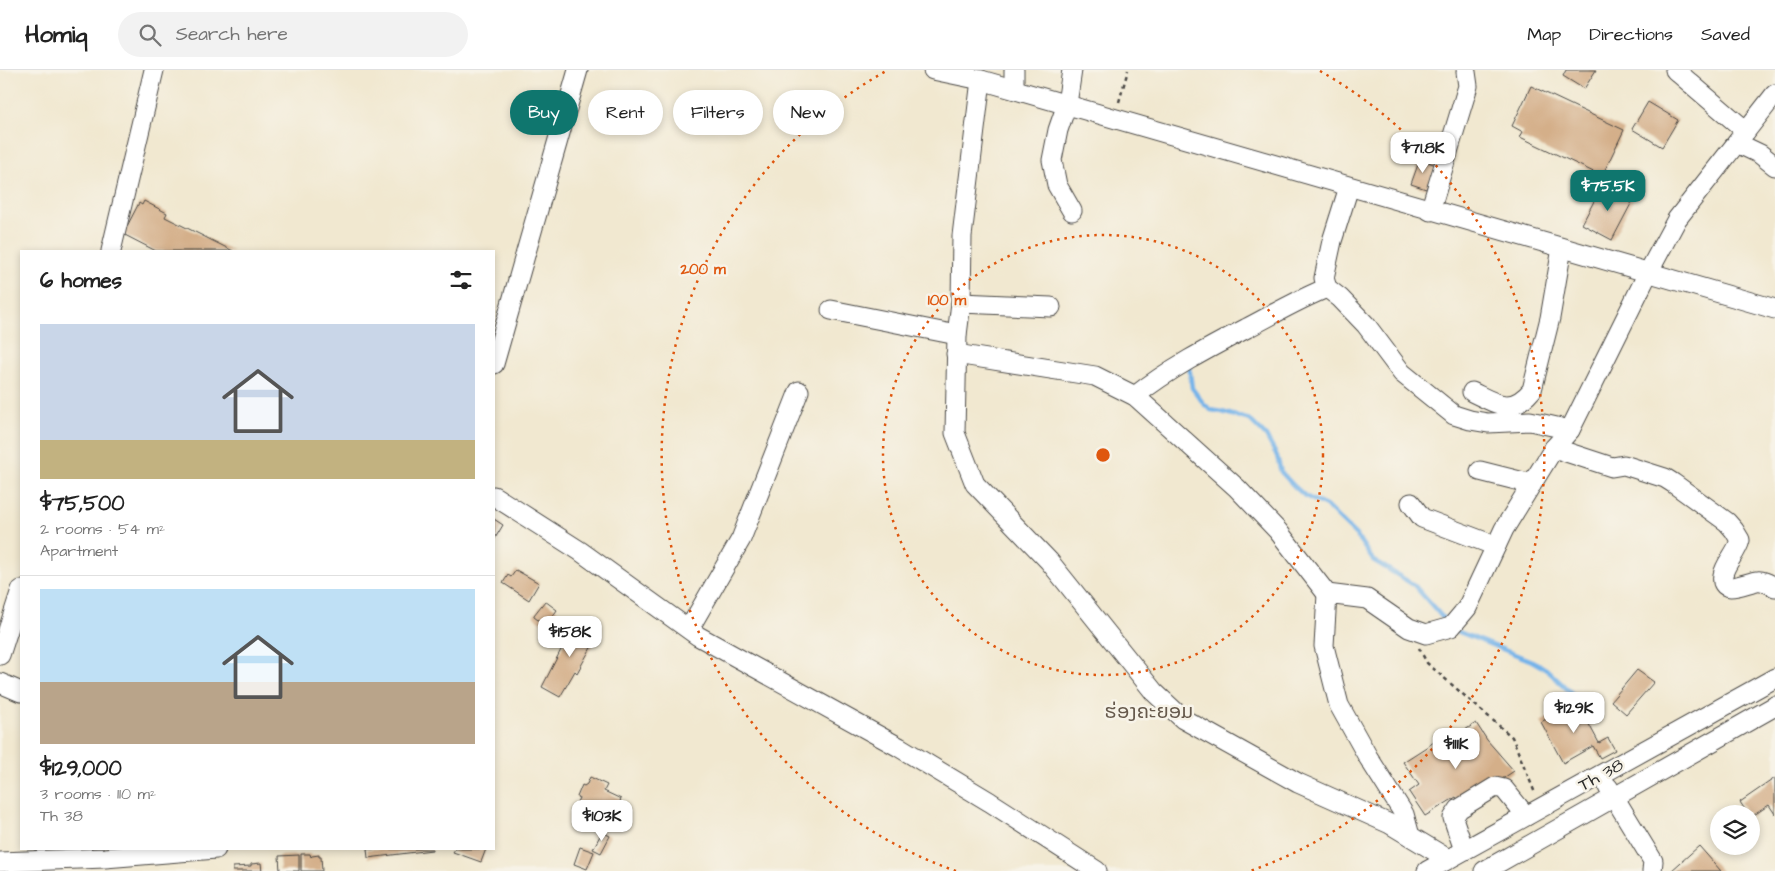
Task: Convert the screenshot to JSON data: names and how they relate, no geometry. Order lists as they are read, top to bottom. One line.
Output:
{"streets":{"street":["Th 38"]},"districts":["ຮ່ອງຄະຍອມ"],"page":{"header":"Homiq","search":"Search here","nav":["Map","Directions","Saved"],"chip":["Buy","Rent","Filters","New"],"price":["$71.8K","$75.5K","$158K","$129K","$111K","$103K"],"heading":"6 homes","list":[{"name":"$75,500","note":"2 rooms · 54 m² · Apartment"},{"name":"$129,000","note":"3 rooms · 110 m² · Th 38"}]},"rings":["200 m","100 m"]}
